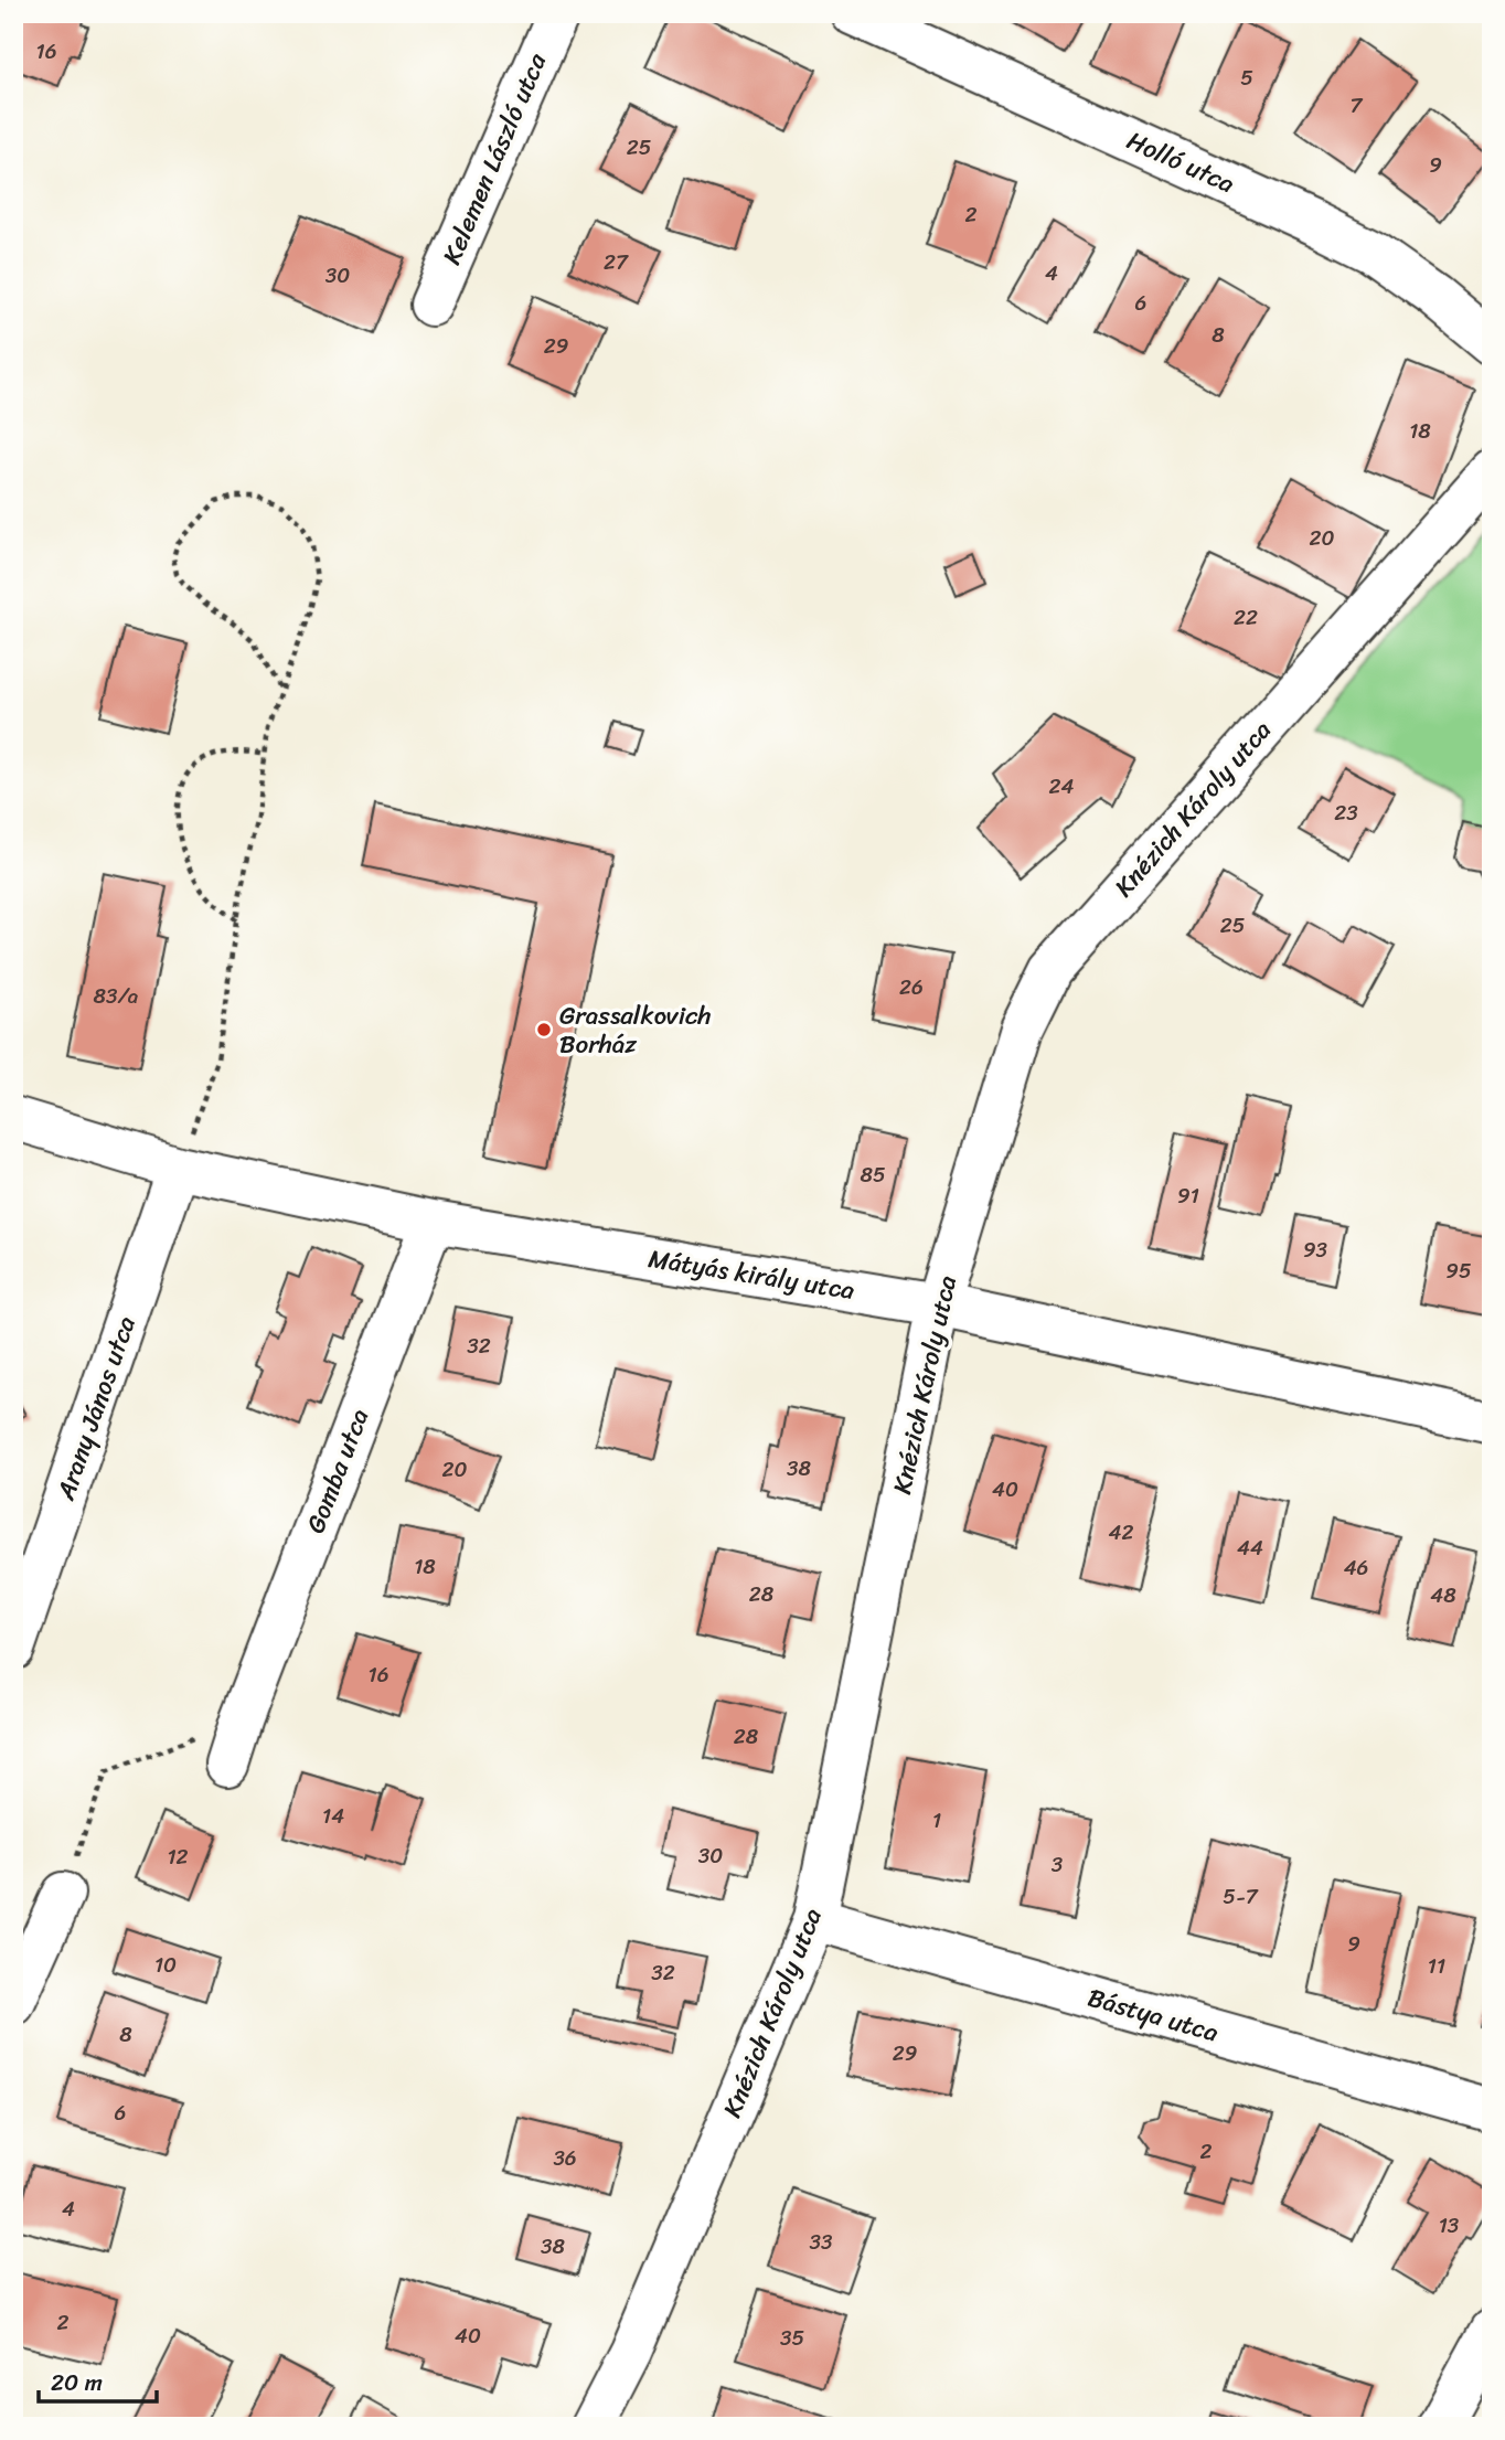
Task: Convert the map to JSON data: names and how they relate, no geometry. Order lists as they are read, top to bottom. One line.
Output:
{"streets":{"street":["Kelemen László utca","Holló utca","Knézich Károly utca","Mátyás király utca","Arany János utca","Gomba utca","Bástya utca"]},"crossings":[["Knézich Károly utca","Mátyás király utca"],["Knézich Károly utca","Bástya utca"],["Mátyás király utca","Arany János utca"],["Mátyás király utca","Gomba utca"]],"places":["Grassalkovich Borház"],"house_numbers":["16","5","7","25","9","2","27","4","30","6","8","29","18","20","22","24","23","25","26","83/a","85","91","93","95","32","38","20","40","42","44","18","46","28","48","16","28","14","1","30","12","3","5-7","9","10","11","32","8","29","6","2","36","4","13","33","38","2","40","35"],"scale_bar":"20 m"}
